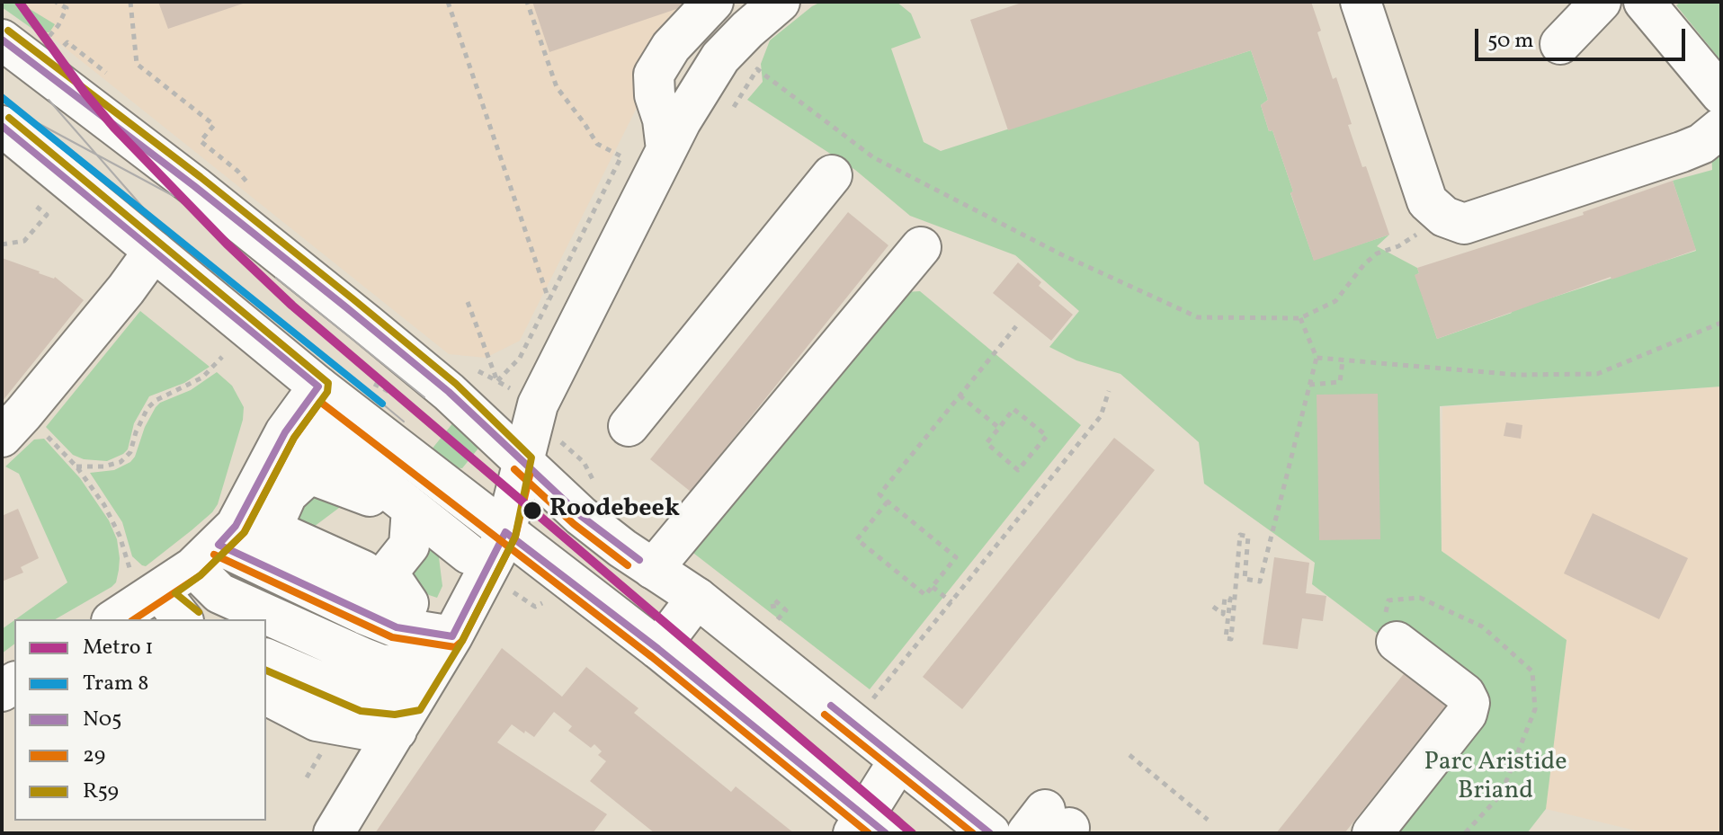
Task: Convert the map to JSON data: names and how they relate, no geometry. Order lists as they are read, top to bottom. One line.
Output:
{"parks":["Parc Aristide Briand"],"places":["Roodebeek"],"lines":["metro line 1","transit line R59","transit line N05","tram line 8","transit line 29"],"legend":["Metro 1","Tram 8","N05","29","R59"],"scale_bar":"50 m"}
